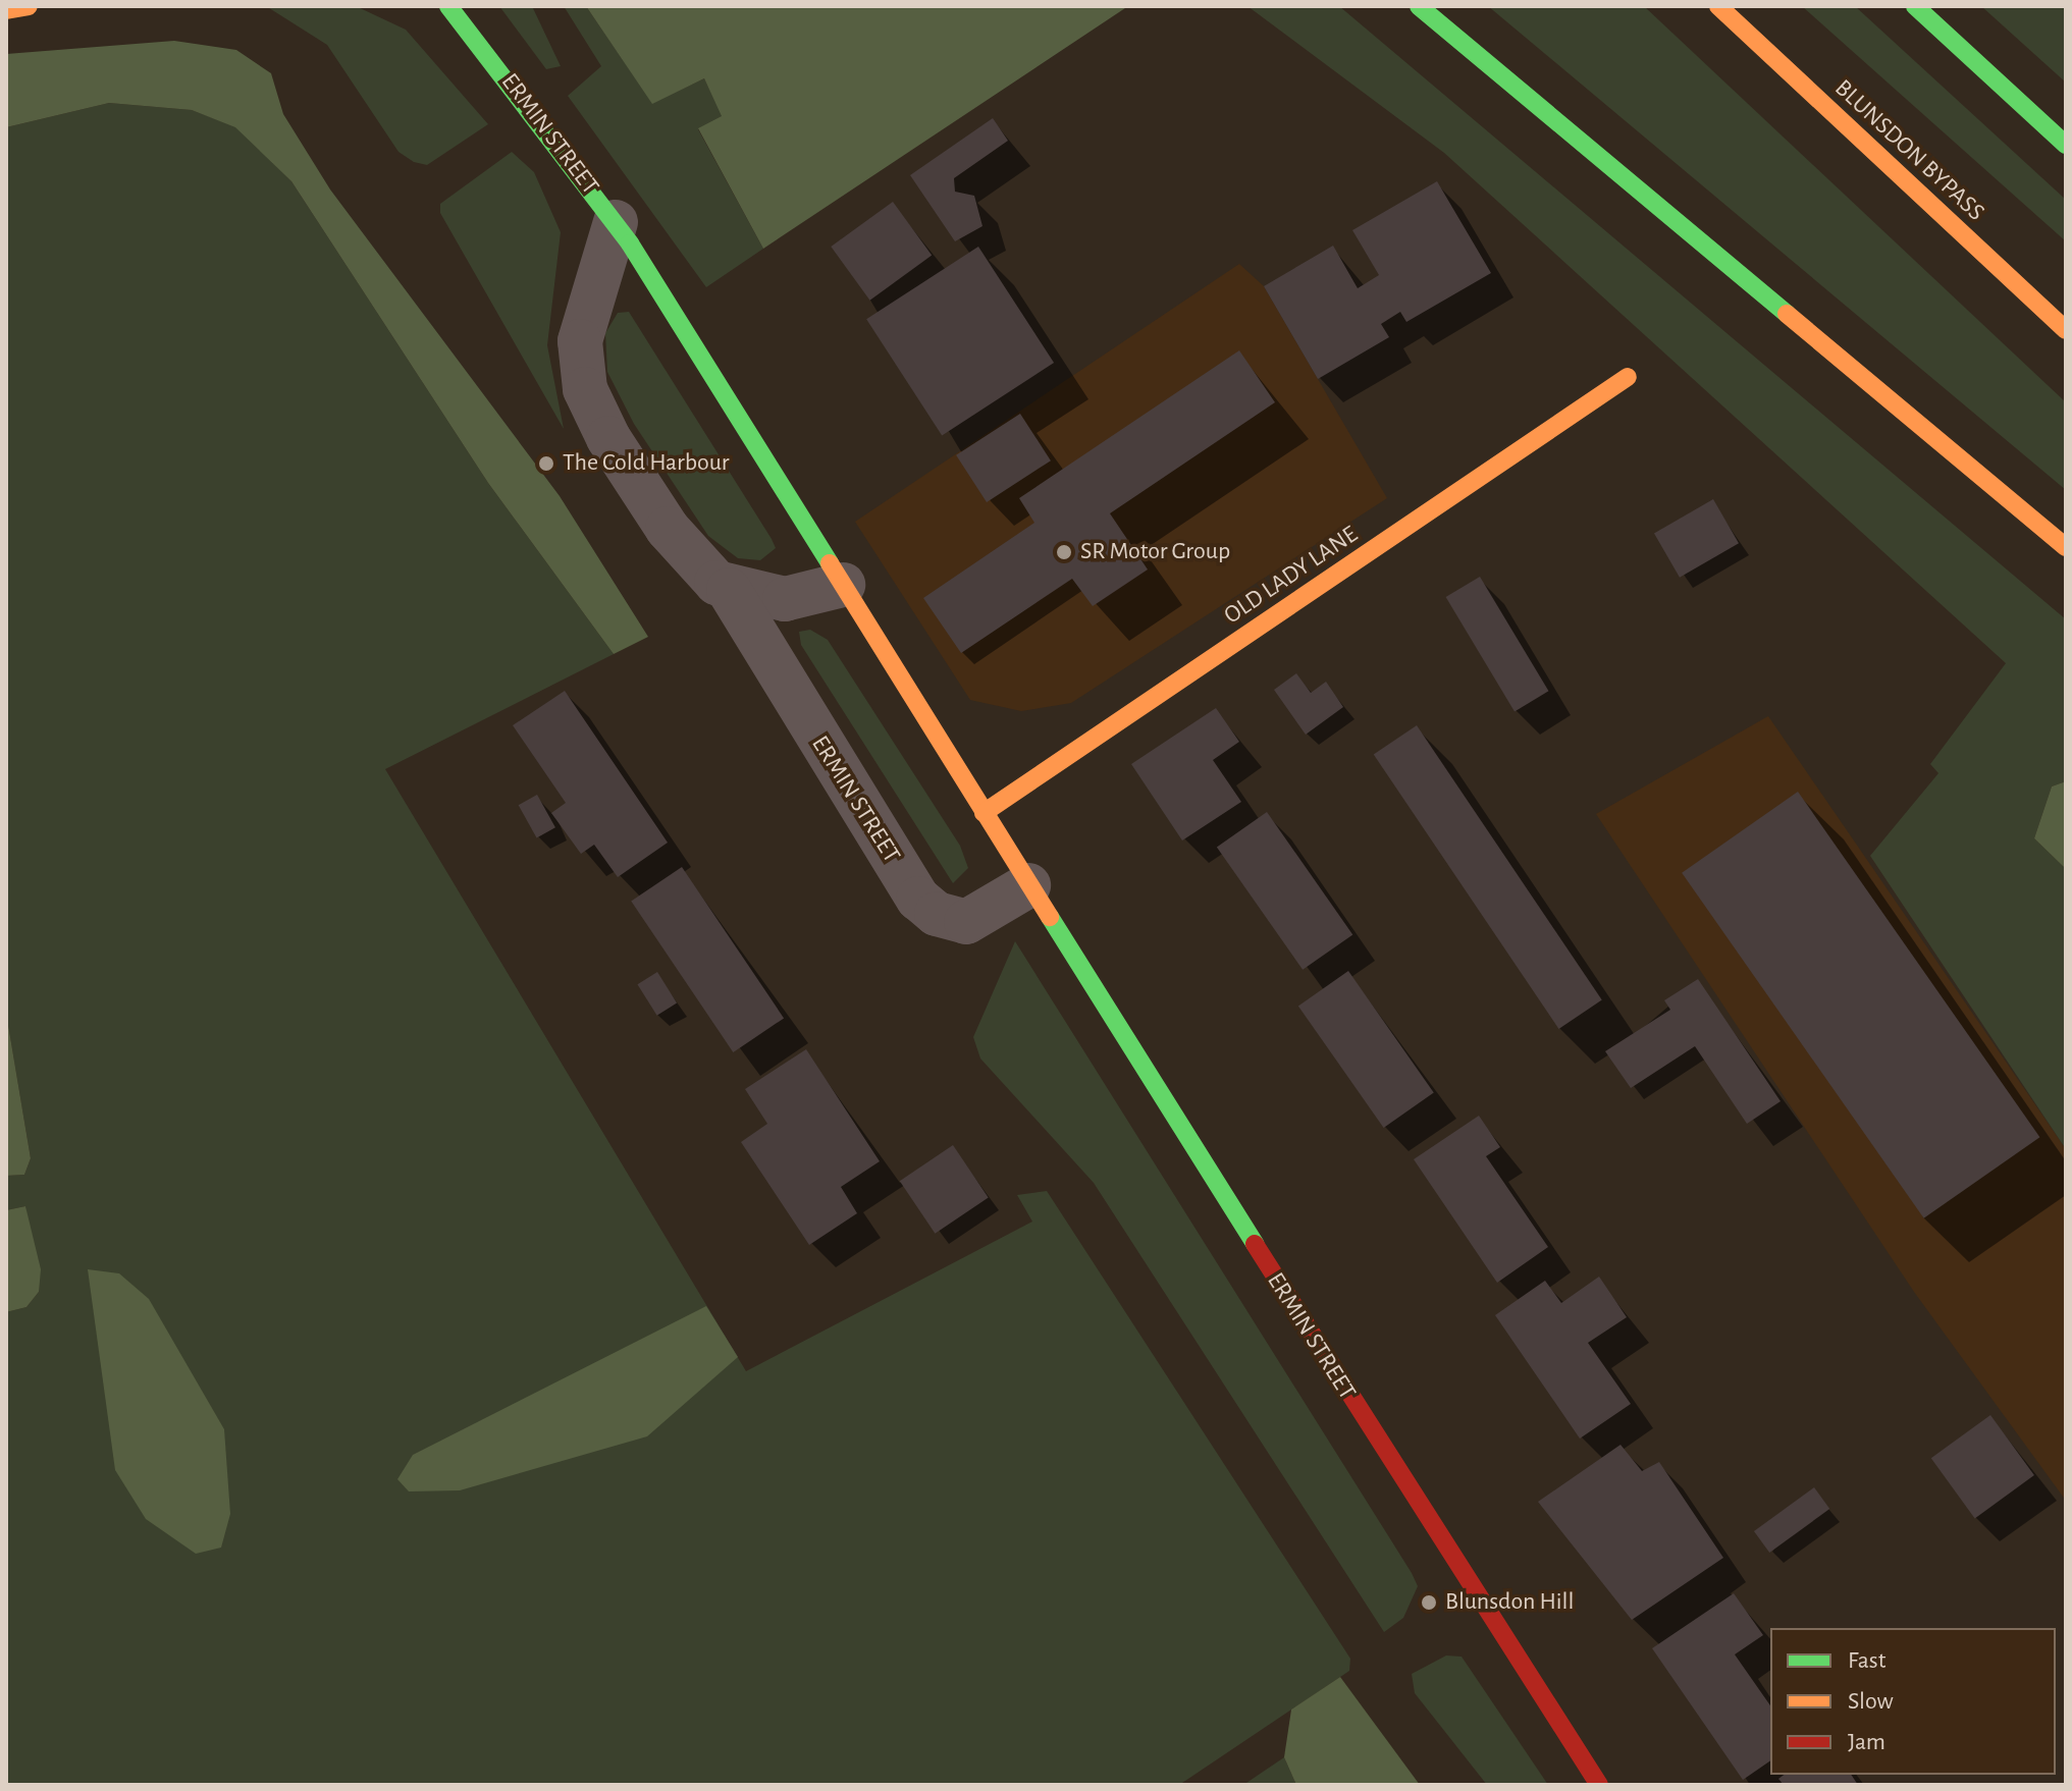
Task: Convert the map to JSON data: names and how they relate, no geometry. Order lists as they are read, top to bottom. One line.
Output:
{"streets":{"main road":["ERMIN STREET","BLUNSDON BYPASS","OLD LADY LANE"]},"crossings":[["ERMIN STREET","OLD LADY LANE"]],"places":["The Cold Harbour","SR Motor Group","Blunsdon Hill"],"legend":["Fast","Slow","Jam"]}
